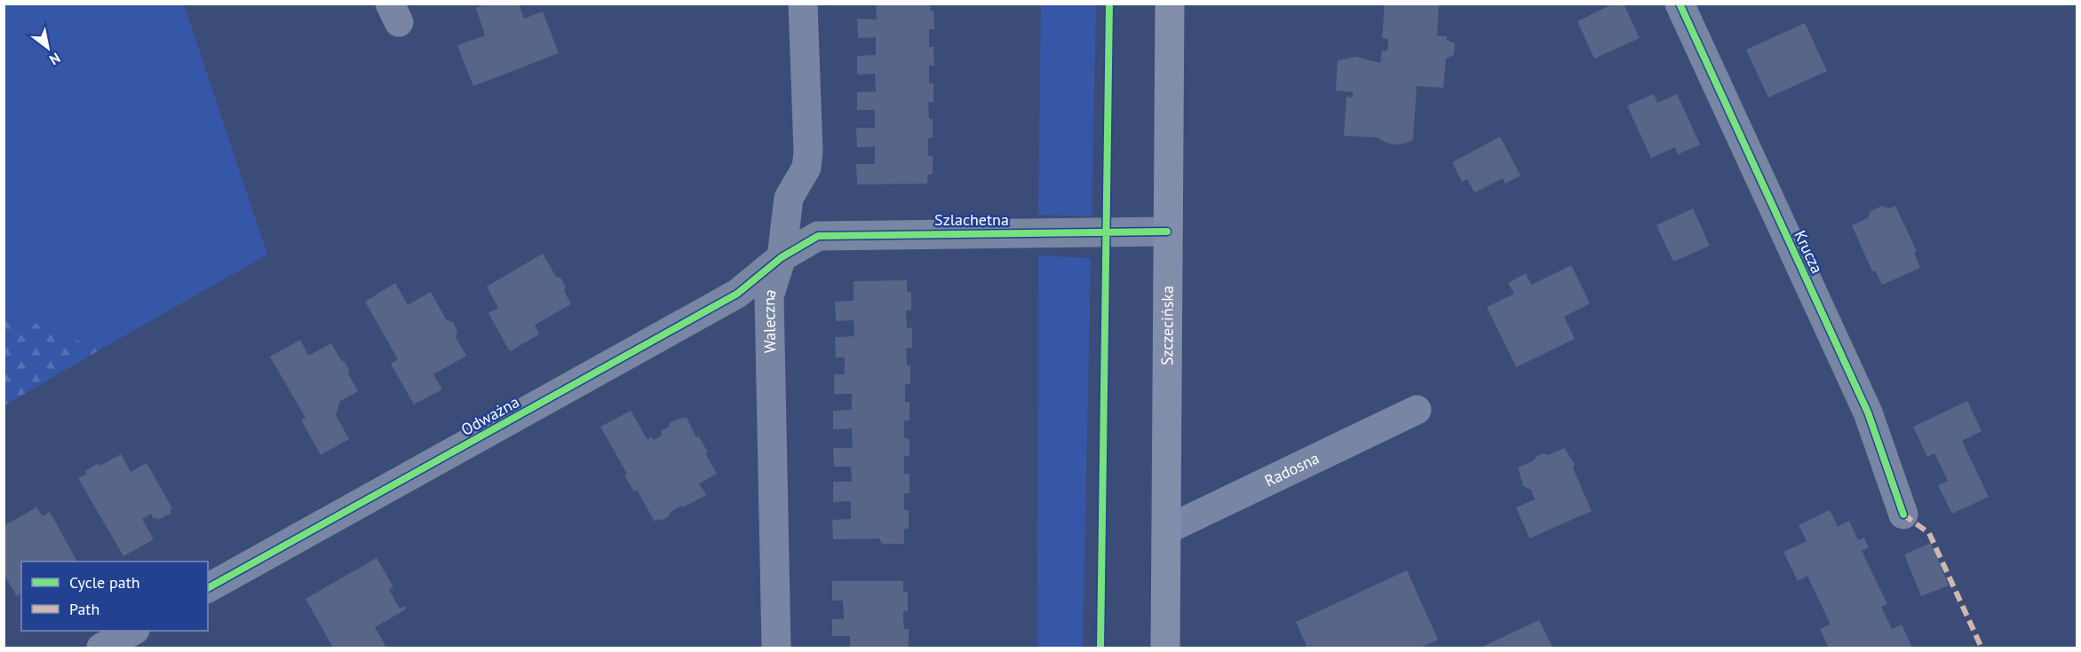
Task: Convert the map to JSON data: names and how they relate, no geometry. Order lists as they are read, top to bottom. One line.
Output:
{"streets":{"main road":["Szczecińska"],"street":["Szlachetna","Krucza","Waleczna","Odważna","Radosna"]},"crossings":[["Szlachetna","Waleczna"],["Szlachetna","Szczecińska"],["Szlachetna","Odważna"],["Waleczna","Odważna"],["Szczecińska","Radosna"]],"legend":["Cycle path","Path"],"north":"bottom right"}
